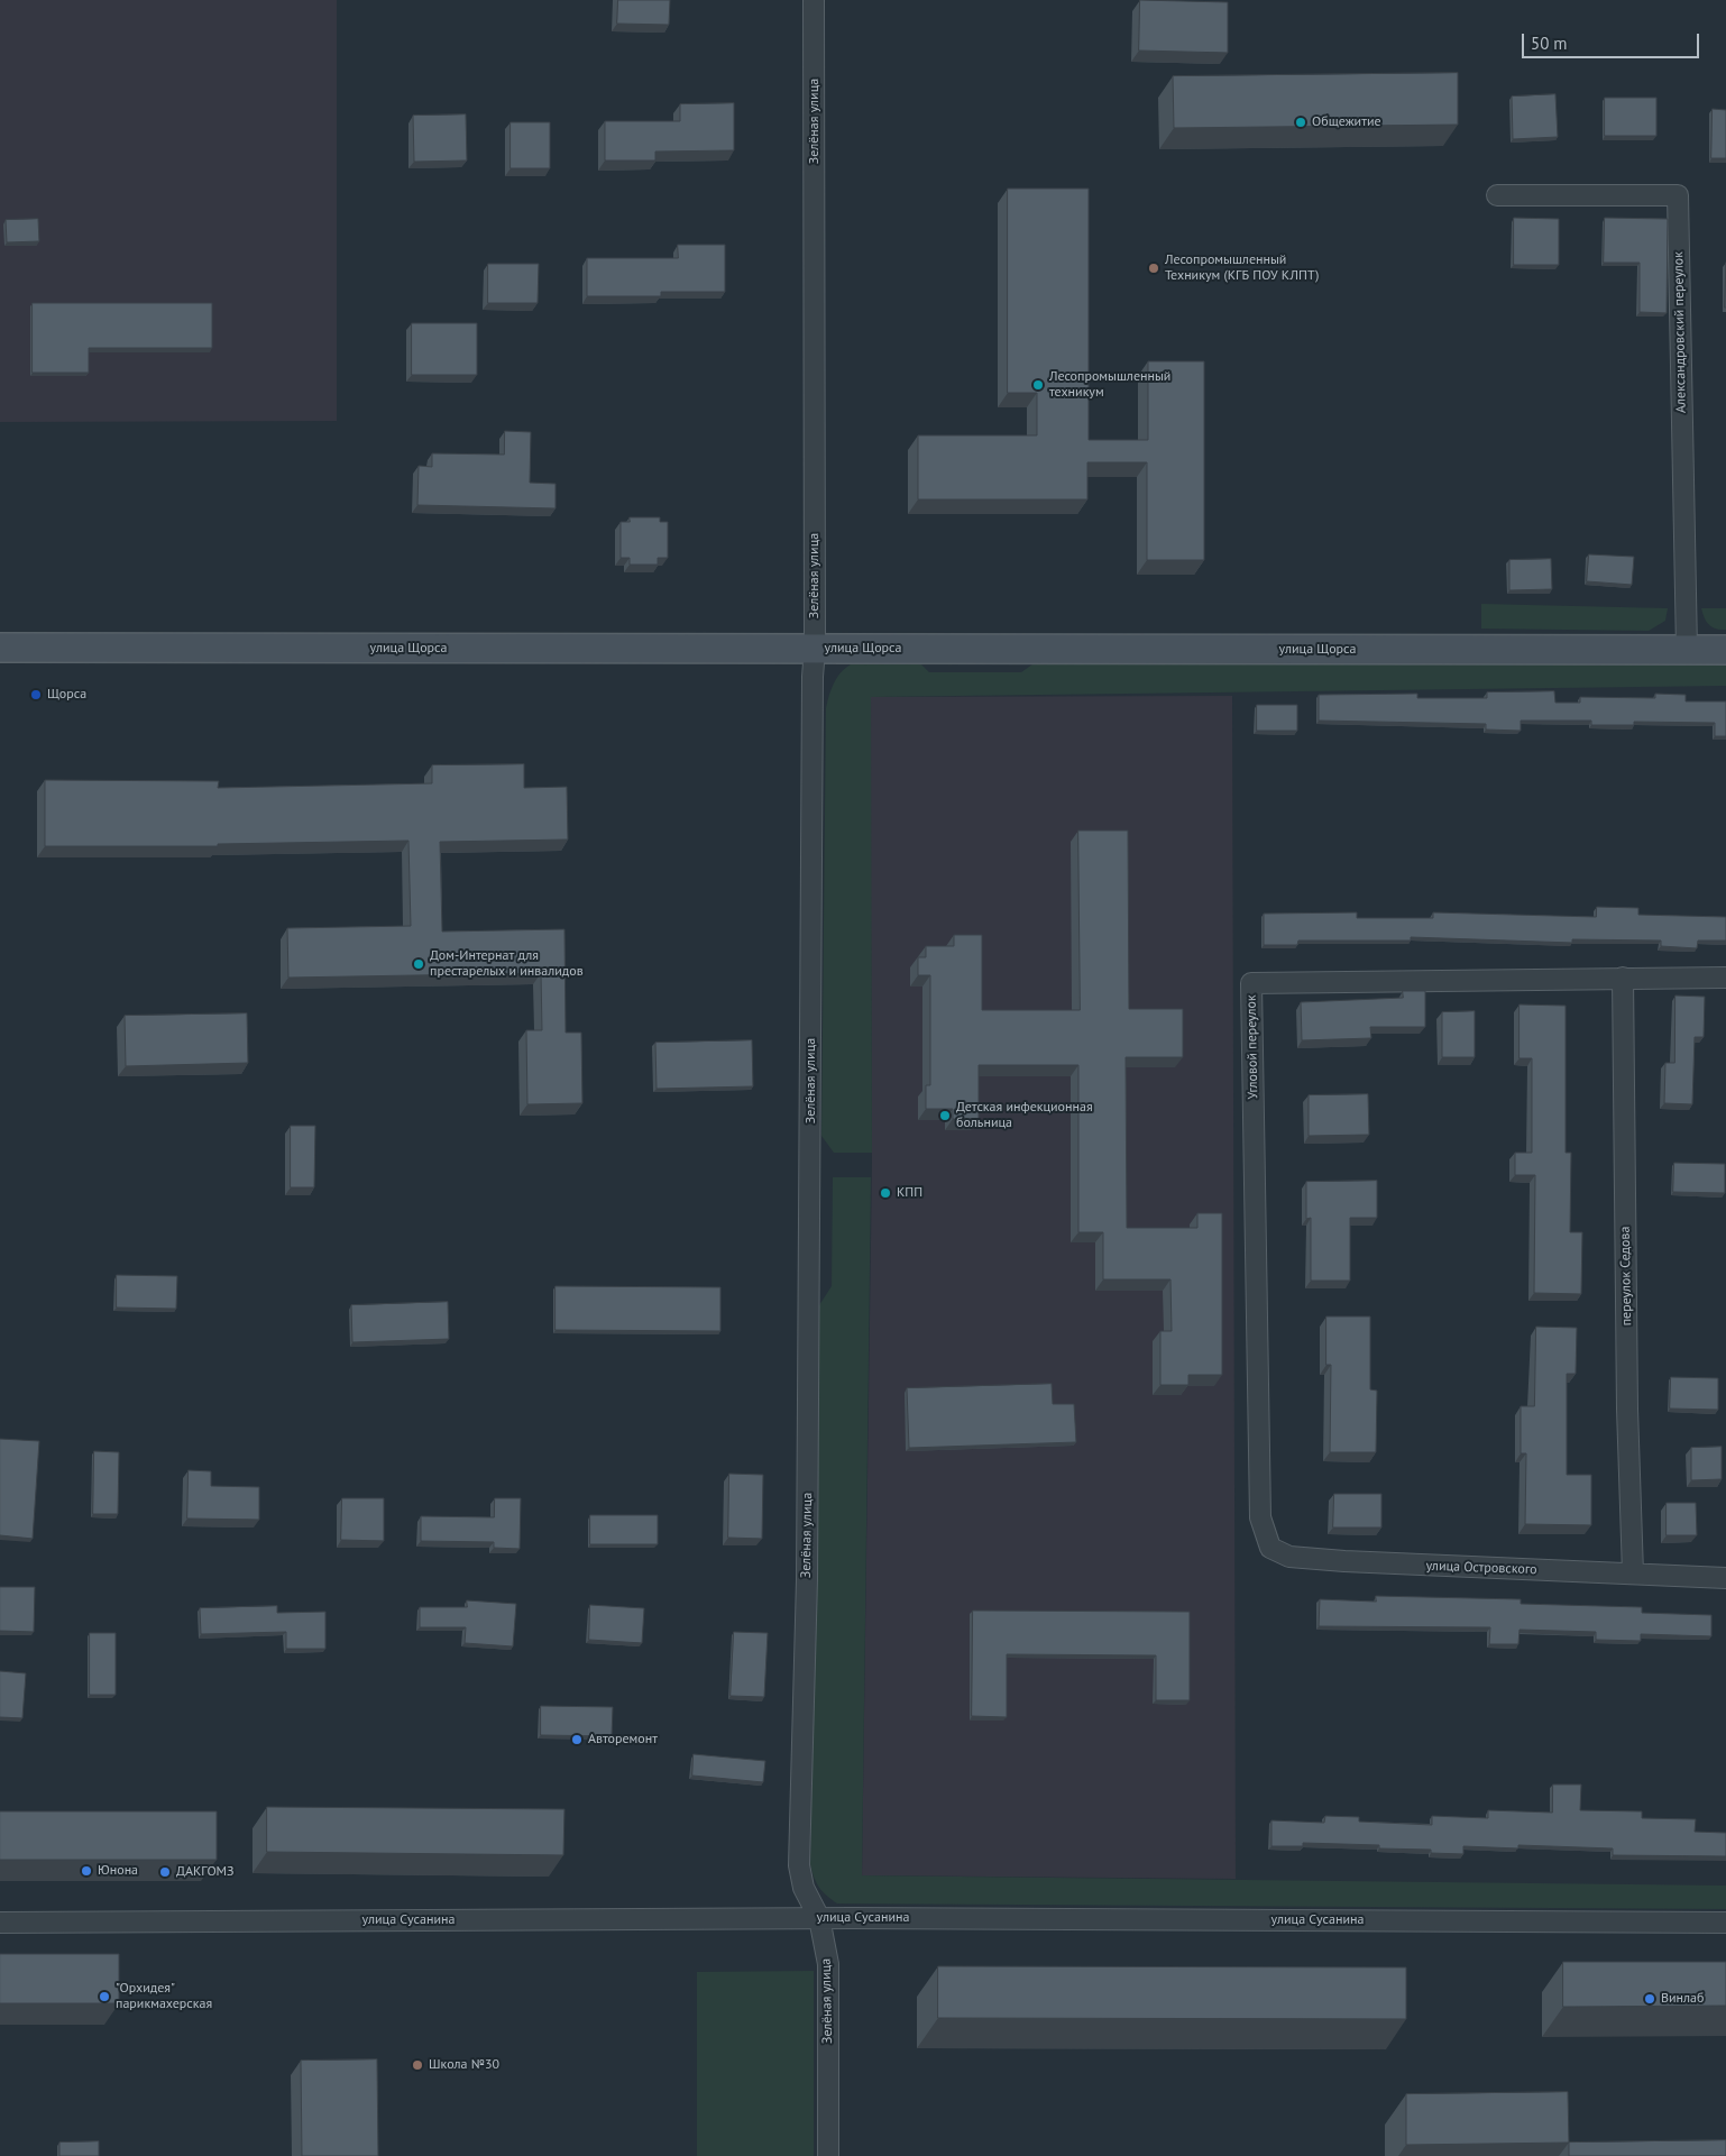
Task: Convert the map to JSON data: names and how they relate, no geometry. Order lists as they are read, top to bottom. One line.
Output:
{"streets":{"street":["Зелёная улица","Александровский переулок","улица Щорса","Угловой переулок","переулок Седова","улица Островского","улица Сусанина"]},"crossings":[["Зелёная улица","улица Щорса"],["Зелёная улица","улица Сусанина"],["Александровский переулок","улица Щорса"],["Угловой переулок","переулок Седова"],["Угловой переулок","улица Островского"],["переулок Седова","улица Островского"]],"places":["Общежитие","Лесопромышленный Техникум (КГБ ПОУ КЛПТ)","Лесопромышленный техникум","Щорса","Дом-Интернат для престарелых и инвалидов","Детская инфекционная больница","КПП","Авторемонт","Юнона","ДАКГОМЗ","\"Орхидея\" парикмахерская","Винлаб","Школа №30"],"scale_bar":"50 m"}
